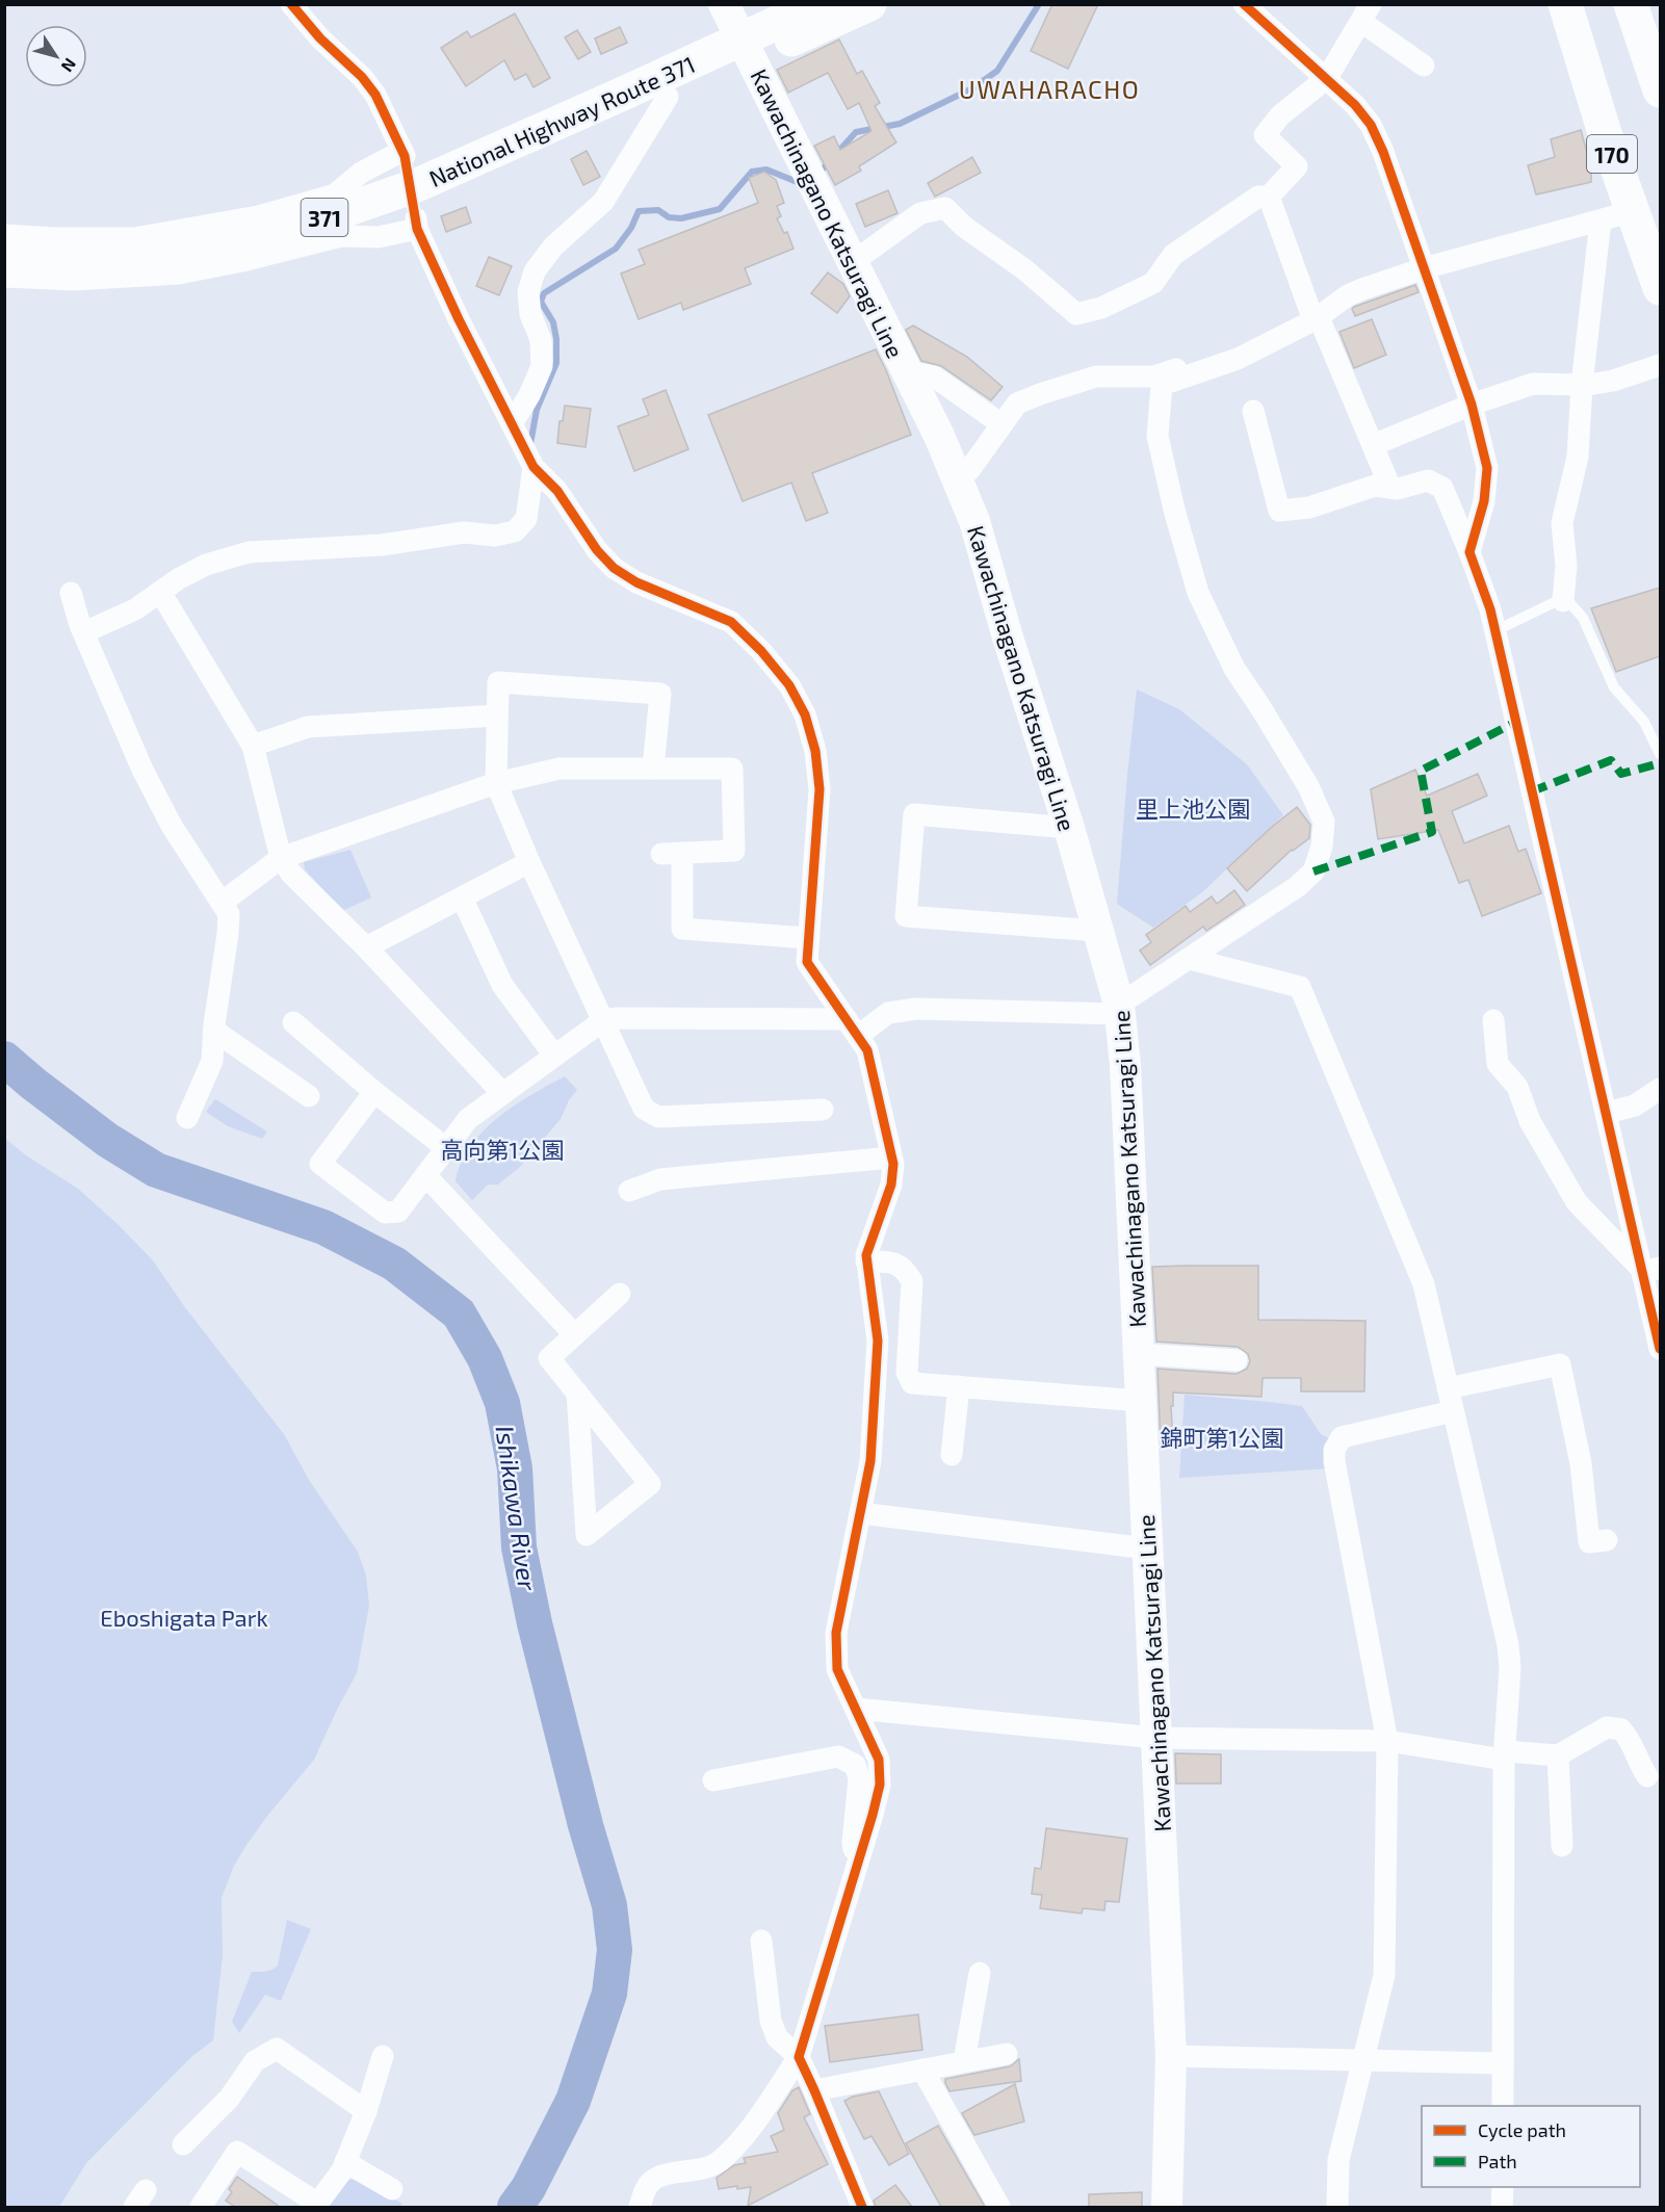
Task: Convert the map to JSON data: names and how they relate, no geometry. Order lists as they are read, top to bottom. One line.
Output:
{"streets":{"highway":["National Highway Route 371","170","371"],"main road":["Kawachinagano Katsuragi Line"]},"districts":["UWAHARACHO"],"water":["Ishikawa River"],"parks":["里上池公園","高向第1公園","錦町第1公園","Eboshigata Park"],"legend":["Cycle path","Path"],"north":"bottom right"}
